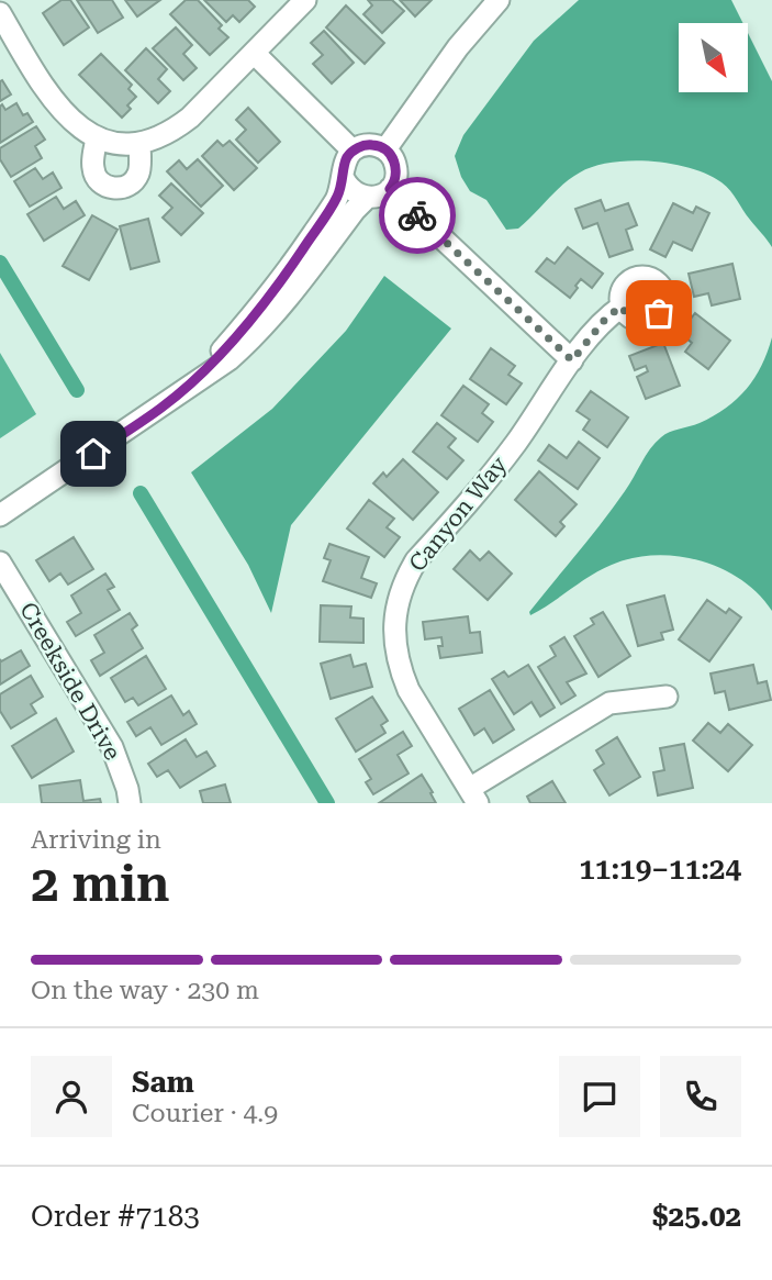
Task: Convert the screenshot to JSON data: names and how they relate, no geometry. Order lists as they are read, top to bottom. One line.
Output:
{"streets":{"street":["Canyon Way","Creekside Drive"]},"north":"bottom right","page":{"heading":["2 min","Arriving in","11:19–11:24"],"panel":["Sam","Courier · 4.9","Order #7183","$25.02"],"bar":"On the way · 230 m"}}
